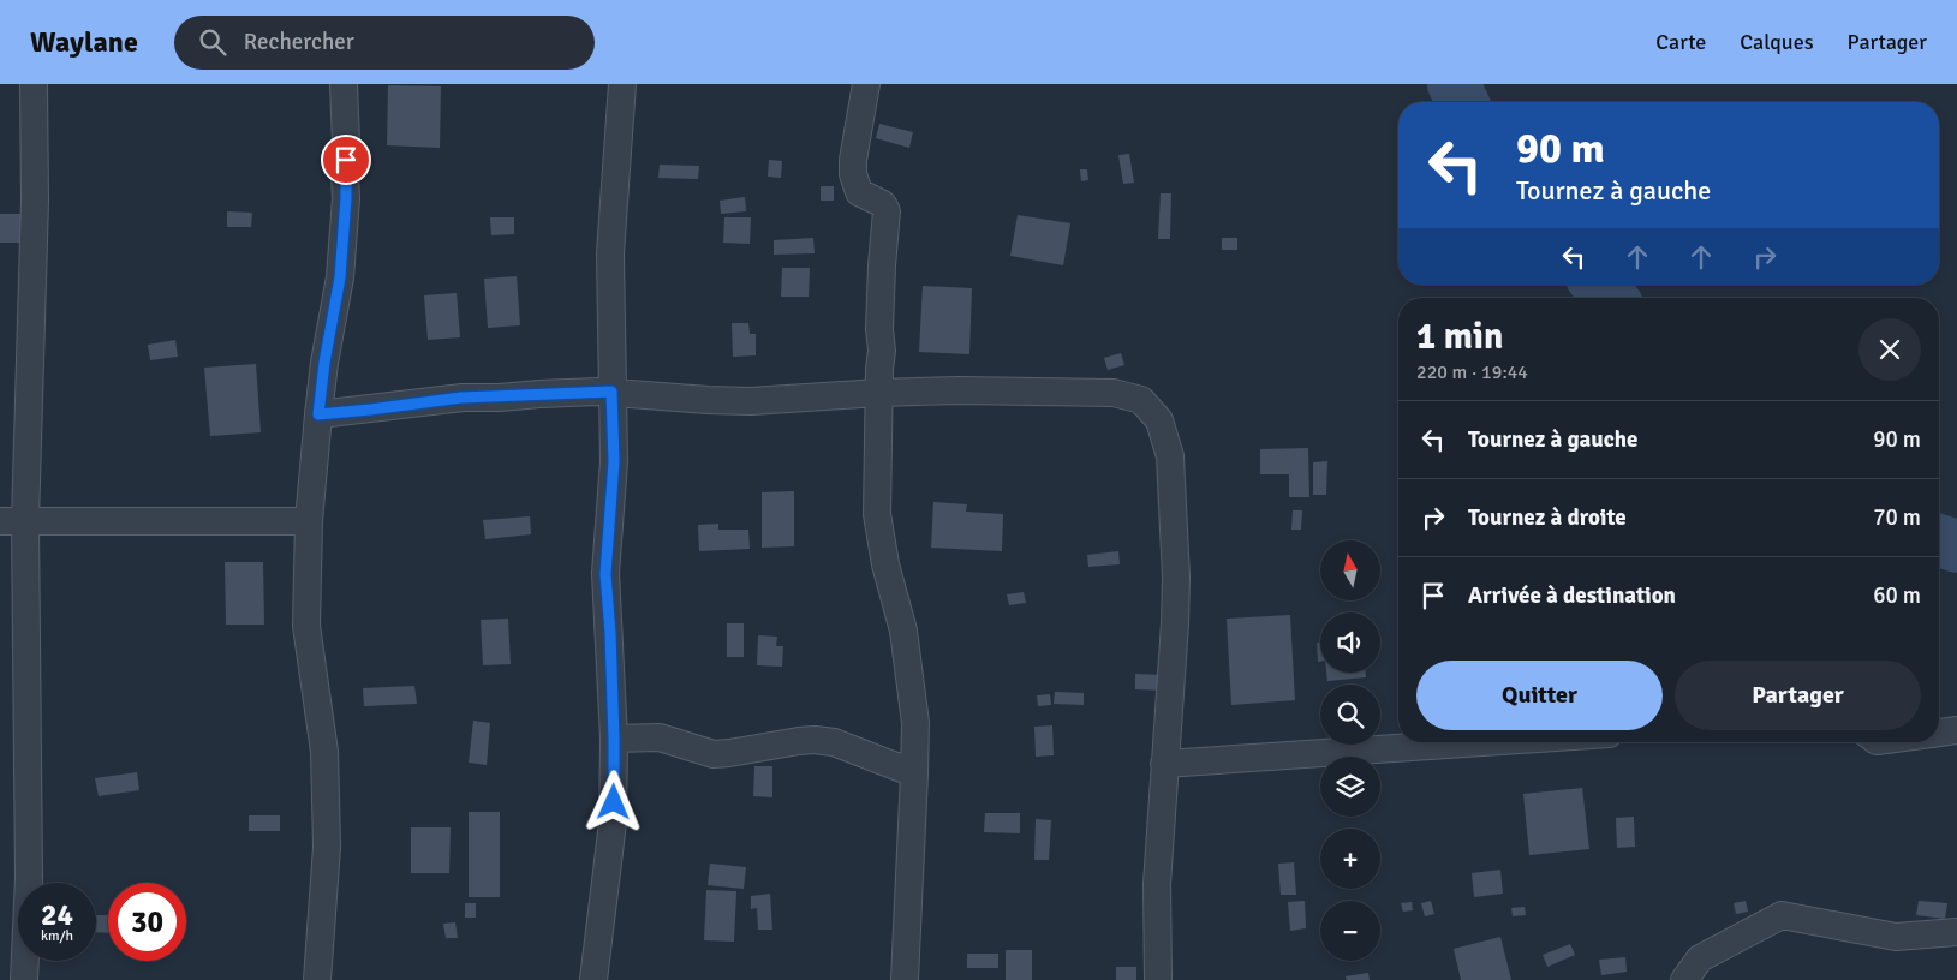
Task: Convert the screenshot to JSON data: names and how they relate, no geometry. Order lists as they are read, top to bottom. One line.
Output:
{"north":"top","page":{"header":"Waylane","search":"Rechercher","nav":["Carte","Calques","Partager"],"turn":["90 m","Tournez à gauche"],"heading":["1 min","220 m · 19:44"],"list":[{"name":"Tournez à gauche","value":"90 m"},{"name":"Tournez à droite","value":"70 m"},{"name":"Arrivée à destination","value":"60 m"}],"map_buttons":["+","−"],"buttons":["Quitter","Partager"],"speed":"24 km/h","limit":"30"}}
